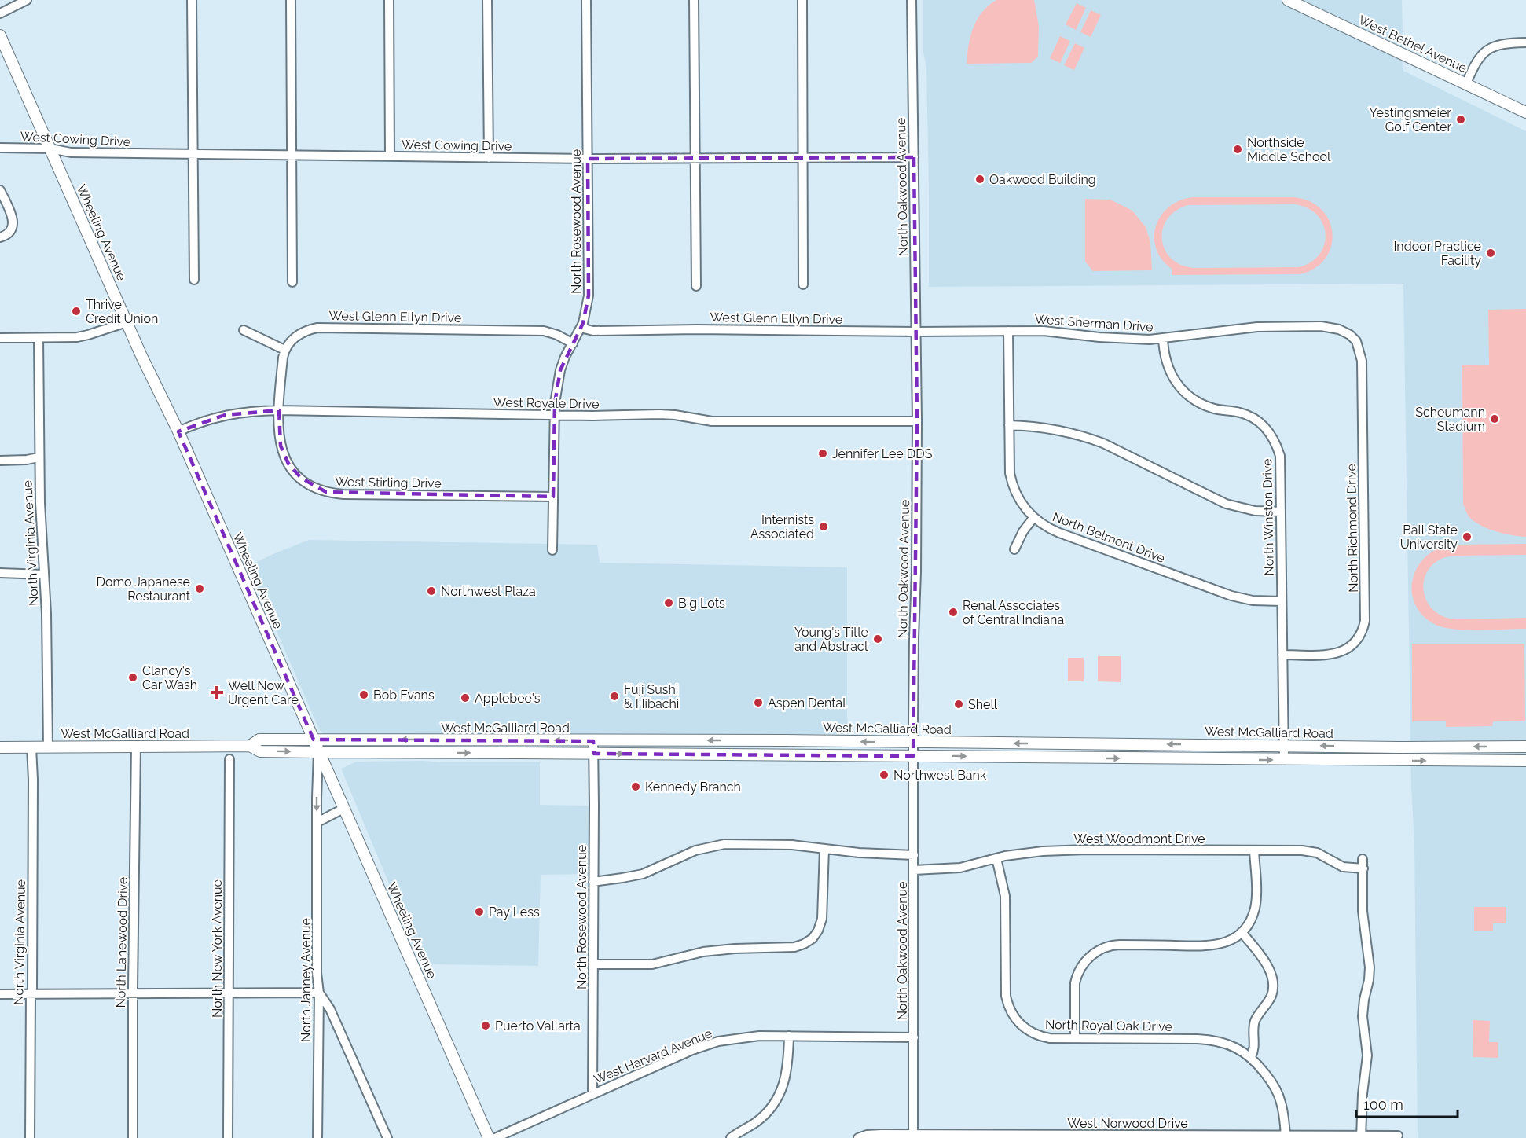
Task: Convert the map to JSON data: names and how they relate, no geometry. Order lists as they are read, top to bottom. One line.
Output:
{"streets":{"main road":["West Bethel Avenue","Wheeling Avenue","West McGalliard Road"],"street":["West Cowing Drive","North Oakwood Avenue","North Rosewood Avenue","West Glenn Ellyn Drive","West Sherman Drive","West Royale Drive","West Stirling Drive","North Winston Drive","North Richmond Drive","North Belmont Drive","North Virginia Avenue","West Woodmont Drive","North Lanewood Drive","North New York Avenue","North Janney Avenue","North Royal Oak Drive","West Harvard Avenue","West Norwood Drive"]},"crossings":[["West Cowing Drive","North Oakwood Avenue"],["West Cowing Drive","North Rosewood Avenue"],["West Cowing Drive","Wheeling Avenue"],["North Oakwood Avenue","West Glenn Ellyn Drive"],["North Oakwood Avenue","West Sherman Drive"],["North Oakwood Avenue","West Royale Drive"],["North Oakwood Avenue","West McGalliard Road"],["North Oakwood Avenue","West Woodmont Drive"],["North Oakwood Avenue","West Harvard Avenue"],["North Oakwood Avenue","West Norwood Drive"],["North Rosewood Avenue","West Glenn Ellyn Drive"],["North Rosewood Avenue","West Royale Drive"],["North Rosewood Avenue","West Stirling Drive"],["North Rosewood Avenue","West McGalliard Road"],["North Rosewood Avenue","West Harvard Avenue"],["Wheeling Avenue","West Royale Drive"],["Wheeling Avenue","West McGalliard Road"],["Wheeling Avenue","North Janney Avenue"],["West Glenn Ellyn Drive","West Sherman Drive"],["West Sherman Drive","North Winston Drive"],["West Sherman Drive","North Richmond Drive"],["West Sherman Drive","North Belmont Drive"],["West Royale Drive","West Stirling Drive"],["North Winston Drive","North Richmond Drive"],["North Winston Drive","North Belmont Drive"],["North Winston Drive","West McGalliard Road"],["North Virginia Avenue","West McGalliard Road"],["West McGalliard Road","North Lanewood Drive"],["West McGalliard Road","North Janney Avenue"],["West Woodmont Drive","North Royal Oak Drive"],["North Royal Oak Drive","West Norwood Drive"]],"places":{"other":["Yestingsmeier Golf Center","Northside Middle School","Oakwood Building","Indoor Practice Facility","Thrive Credit Union","Scheumann Stadium","Jennifer Lee DDS","Internists Associated","Ball State University","Domo Japanese Restaurant","Northwest Plaza","Big Lots","Renal Associates of Central Indiana","Young's Title and Abstract","Clancy's Car Wash","Bob Evans","Fuji Sushi & Hibachi","Applebee's","Aspen Dental","Shell","Northwest Bank","Kennedy Branch","Pay Less","Puerto Vallarta"],"health":["Well Now Urgent Care"]},"scale_bar":"100 m"}
